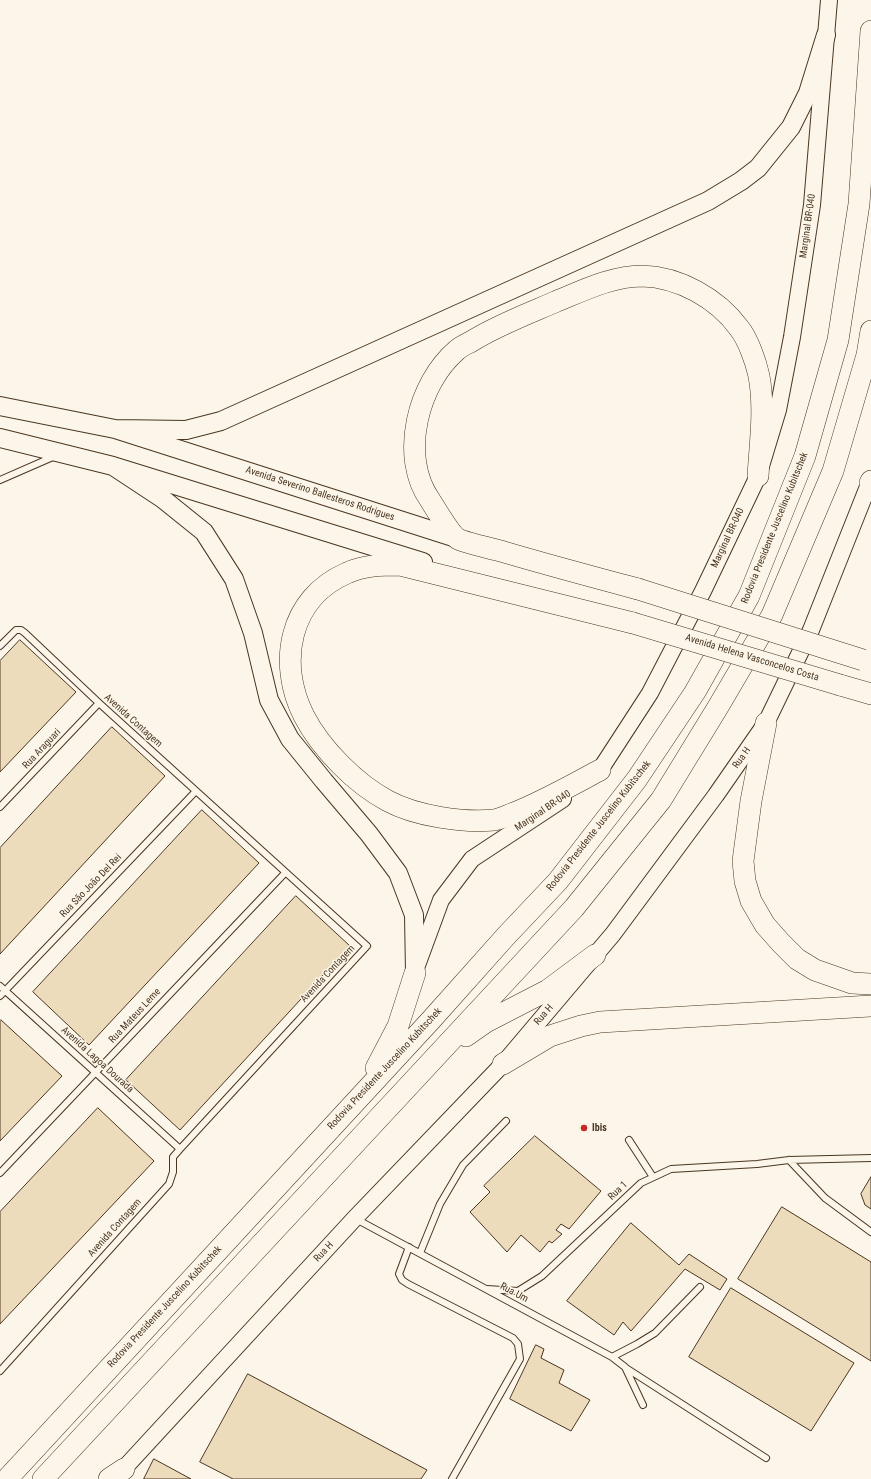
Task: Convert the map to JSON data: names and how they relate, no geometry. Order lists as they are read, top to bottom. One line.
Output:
{"streets":{"highway":["Avenida Severino Ballesteros Rodrigues","Rodovia Presidente Juscelino Kubitschek","Avenida Helena Vasconcelos Costa"],"main road":["Marginal BR-040","Rua H"],"lane":["Avenida Contagem","Rua Araguari","Rua São João Del Rei","Rua Mateus Leme","Avenida Lagoa Dourada","Rua 1","Rua Um"]},"crossings":[["Avenida Contagem","Rua Araguari"],["Avenida Contagem","Rua São João Del Rei"],["Avenida Contagem","Rua Mateus Leme"],["Avenida Contagem","Avenida Lagoa Dourada"],["Rua H","Rua Um"],["Rua São João Del Rei","Avenida Lagoa Dourada"],["Rua Mateus Leme","Avenida Lagoa Dourada"],["Rua 1","Rua Um"]],"places":["Ibis"]}
